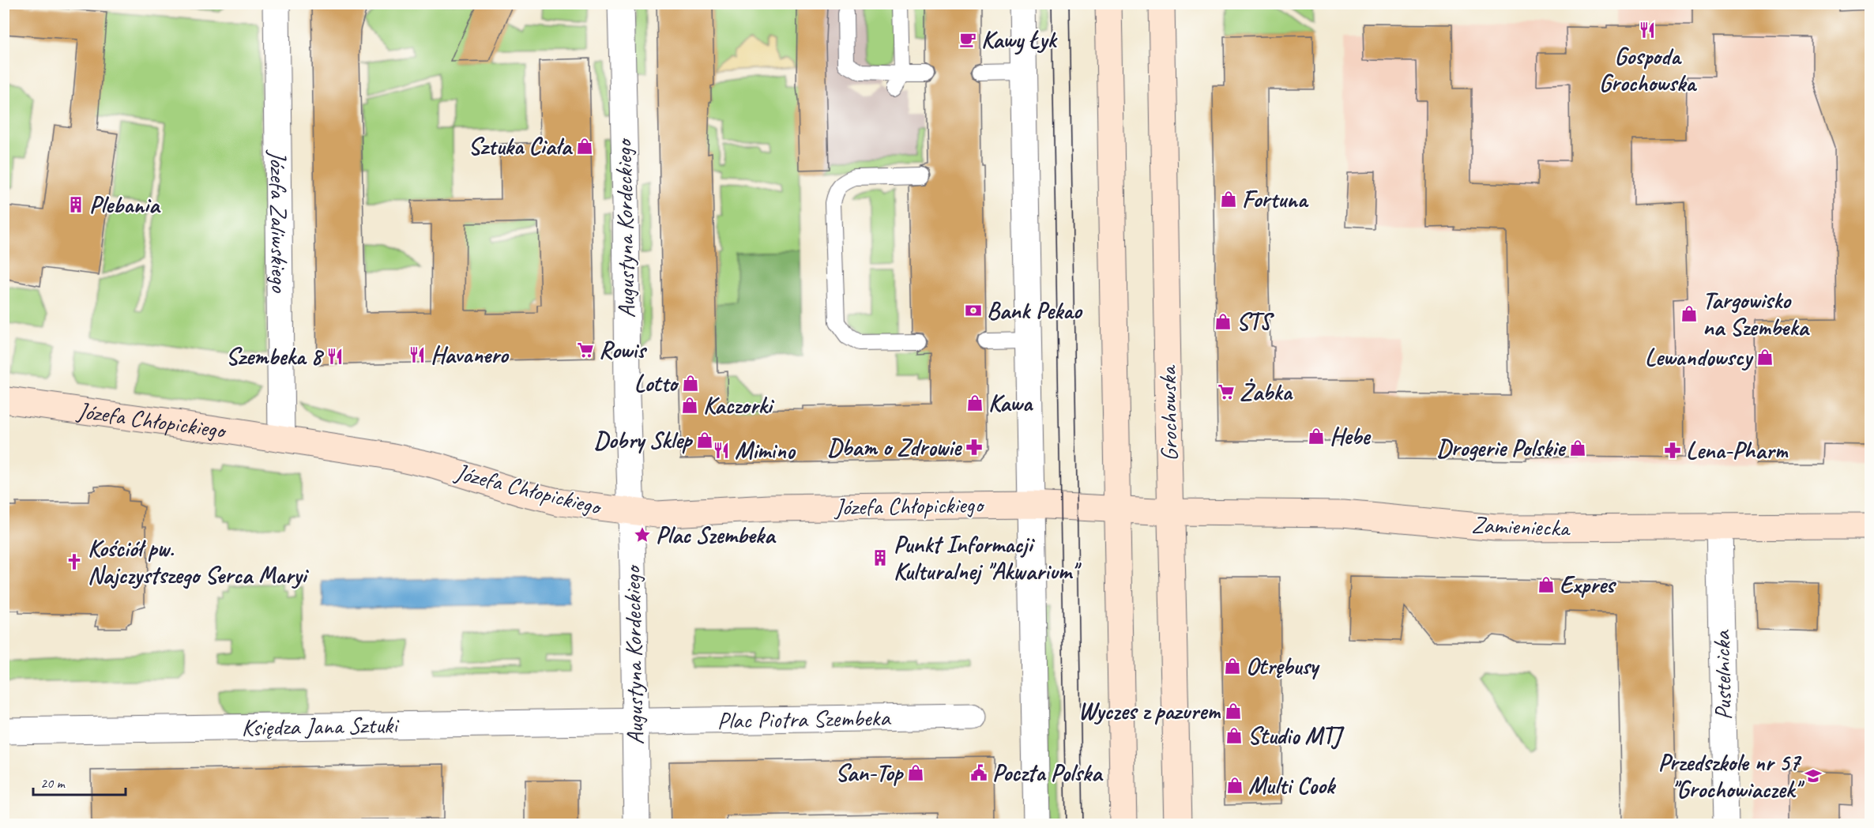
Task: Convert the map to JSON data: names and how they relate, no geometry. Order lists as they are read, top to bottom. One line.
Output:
{"streets":{"street":["Józefa Zaliwskiego","Augustyna Kordeckiego","Grochowska","Józefa Chłopickiego","Zamieniecka","Pustelnicka","Plac Piotra Szembeka","Księdza Jana Sztuki"]},"crossings":[["Józefa Zaliwskiego","Józefa Chłopickiego"],["Augustyna Kordeckiego","Józefa Chłopickiego"],["Augustyna Kordeckiego","Plac Piotra Szembeka"],["Augustyna Kordeckiego","Księdza Jana Sztuki"],["Grochowska","Józefa Chłopickiego"],["Grochowska","Zamieniecka"],["Józefa Chłopickiego","Zamieniecka"],["Zamieniecka","Pustelnicka"],["Plac Piotra Szembeka","Księdza Jana Sztuki"]],"places":{"restaurant":["Gospoda Grochowska","Havanero","Szembeka 8","Mimino"],"cafe":["Kawy Łyk"],"shop":["Sztuka Ciała","Fortuna","Targowisko na Szembeka","STS","Lewandowscy","Lotto","Kawa","Kaczorki","Hebe","Dobry Sklep","Drogerie Polskie","Expres","Otrębusy","Wyczes z pazurem","Studio MTJ","San-Top","Multi Cook"],"building":["Plebania","Punkt Informacji Kulturalnej \"Akwarium\""],"bank":["Bank Pekao"],"supermarket":["Rowis","Żabka"],"pharmacy":["Dbam o Zdrowie","Lena-Pharm"],"place":["Plac Szembeka"],"church":["Kościół pw. Najczystszego Serca Maryi"],"public building":["Poczta Polska"],"school or university":["Przedszkole nr 57 \"Grochowiaczek\""]},"scale_bar":"20 m"}
